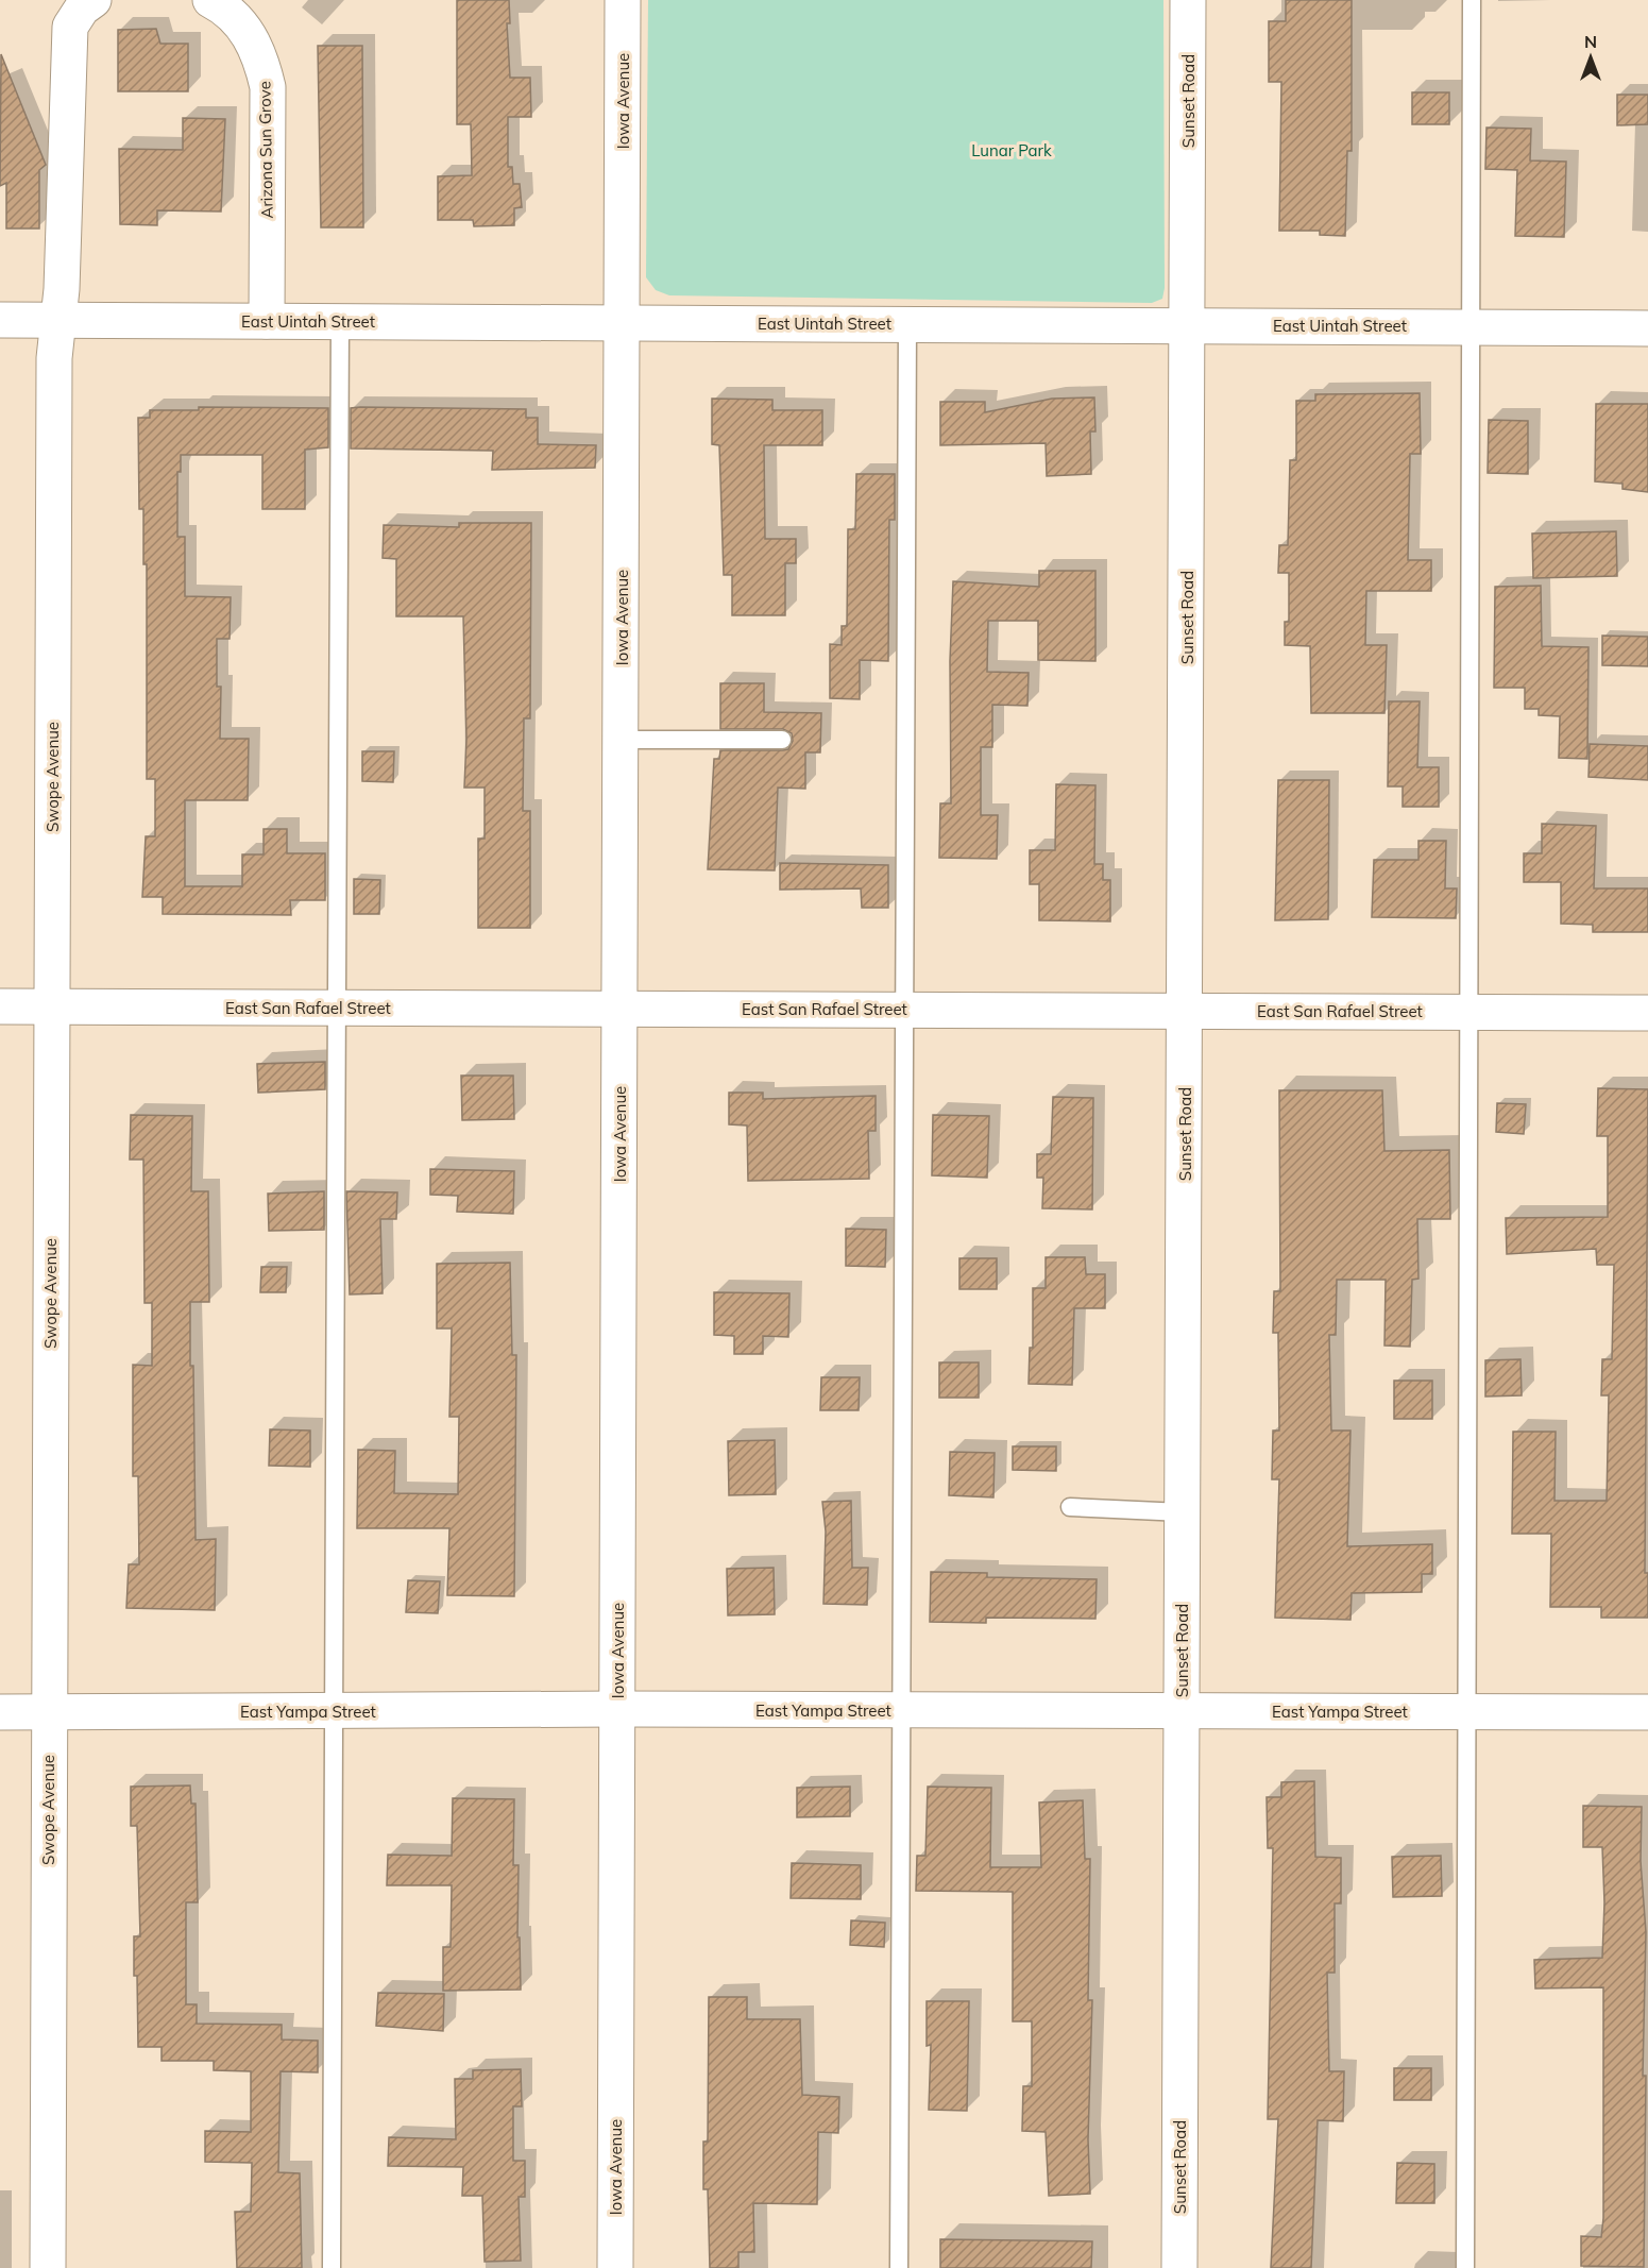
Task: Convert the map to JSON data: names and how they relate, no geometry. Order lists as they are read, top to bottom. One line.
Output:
{"streets":{"street":["Iowa Avenue","Sunset Road","Arizona Sun Grove","East Uintah Street","Swope Avenue","East San Rafael Street","East Yampa Street"]},"crossings":[["Iowa Avenue","East Uintah Street"],["Iowa Avenue","East San Rafael Street"],["Iowa Avenue","East Yampa Street"],["Sunset Road","East Uintah Street"],["Sunset Road","East San Rafael Street"],["Sunset Road","East Yampa Street"],["Arizona Sun Grove","East Uintah Street"],["East Uintah Street","Swope Avenue"],["Swope Avenue","East San Rafael Street"],["Swope Avenue","East Yampa Street"]],"parks":["Lunar Park"],"north":"top"}
